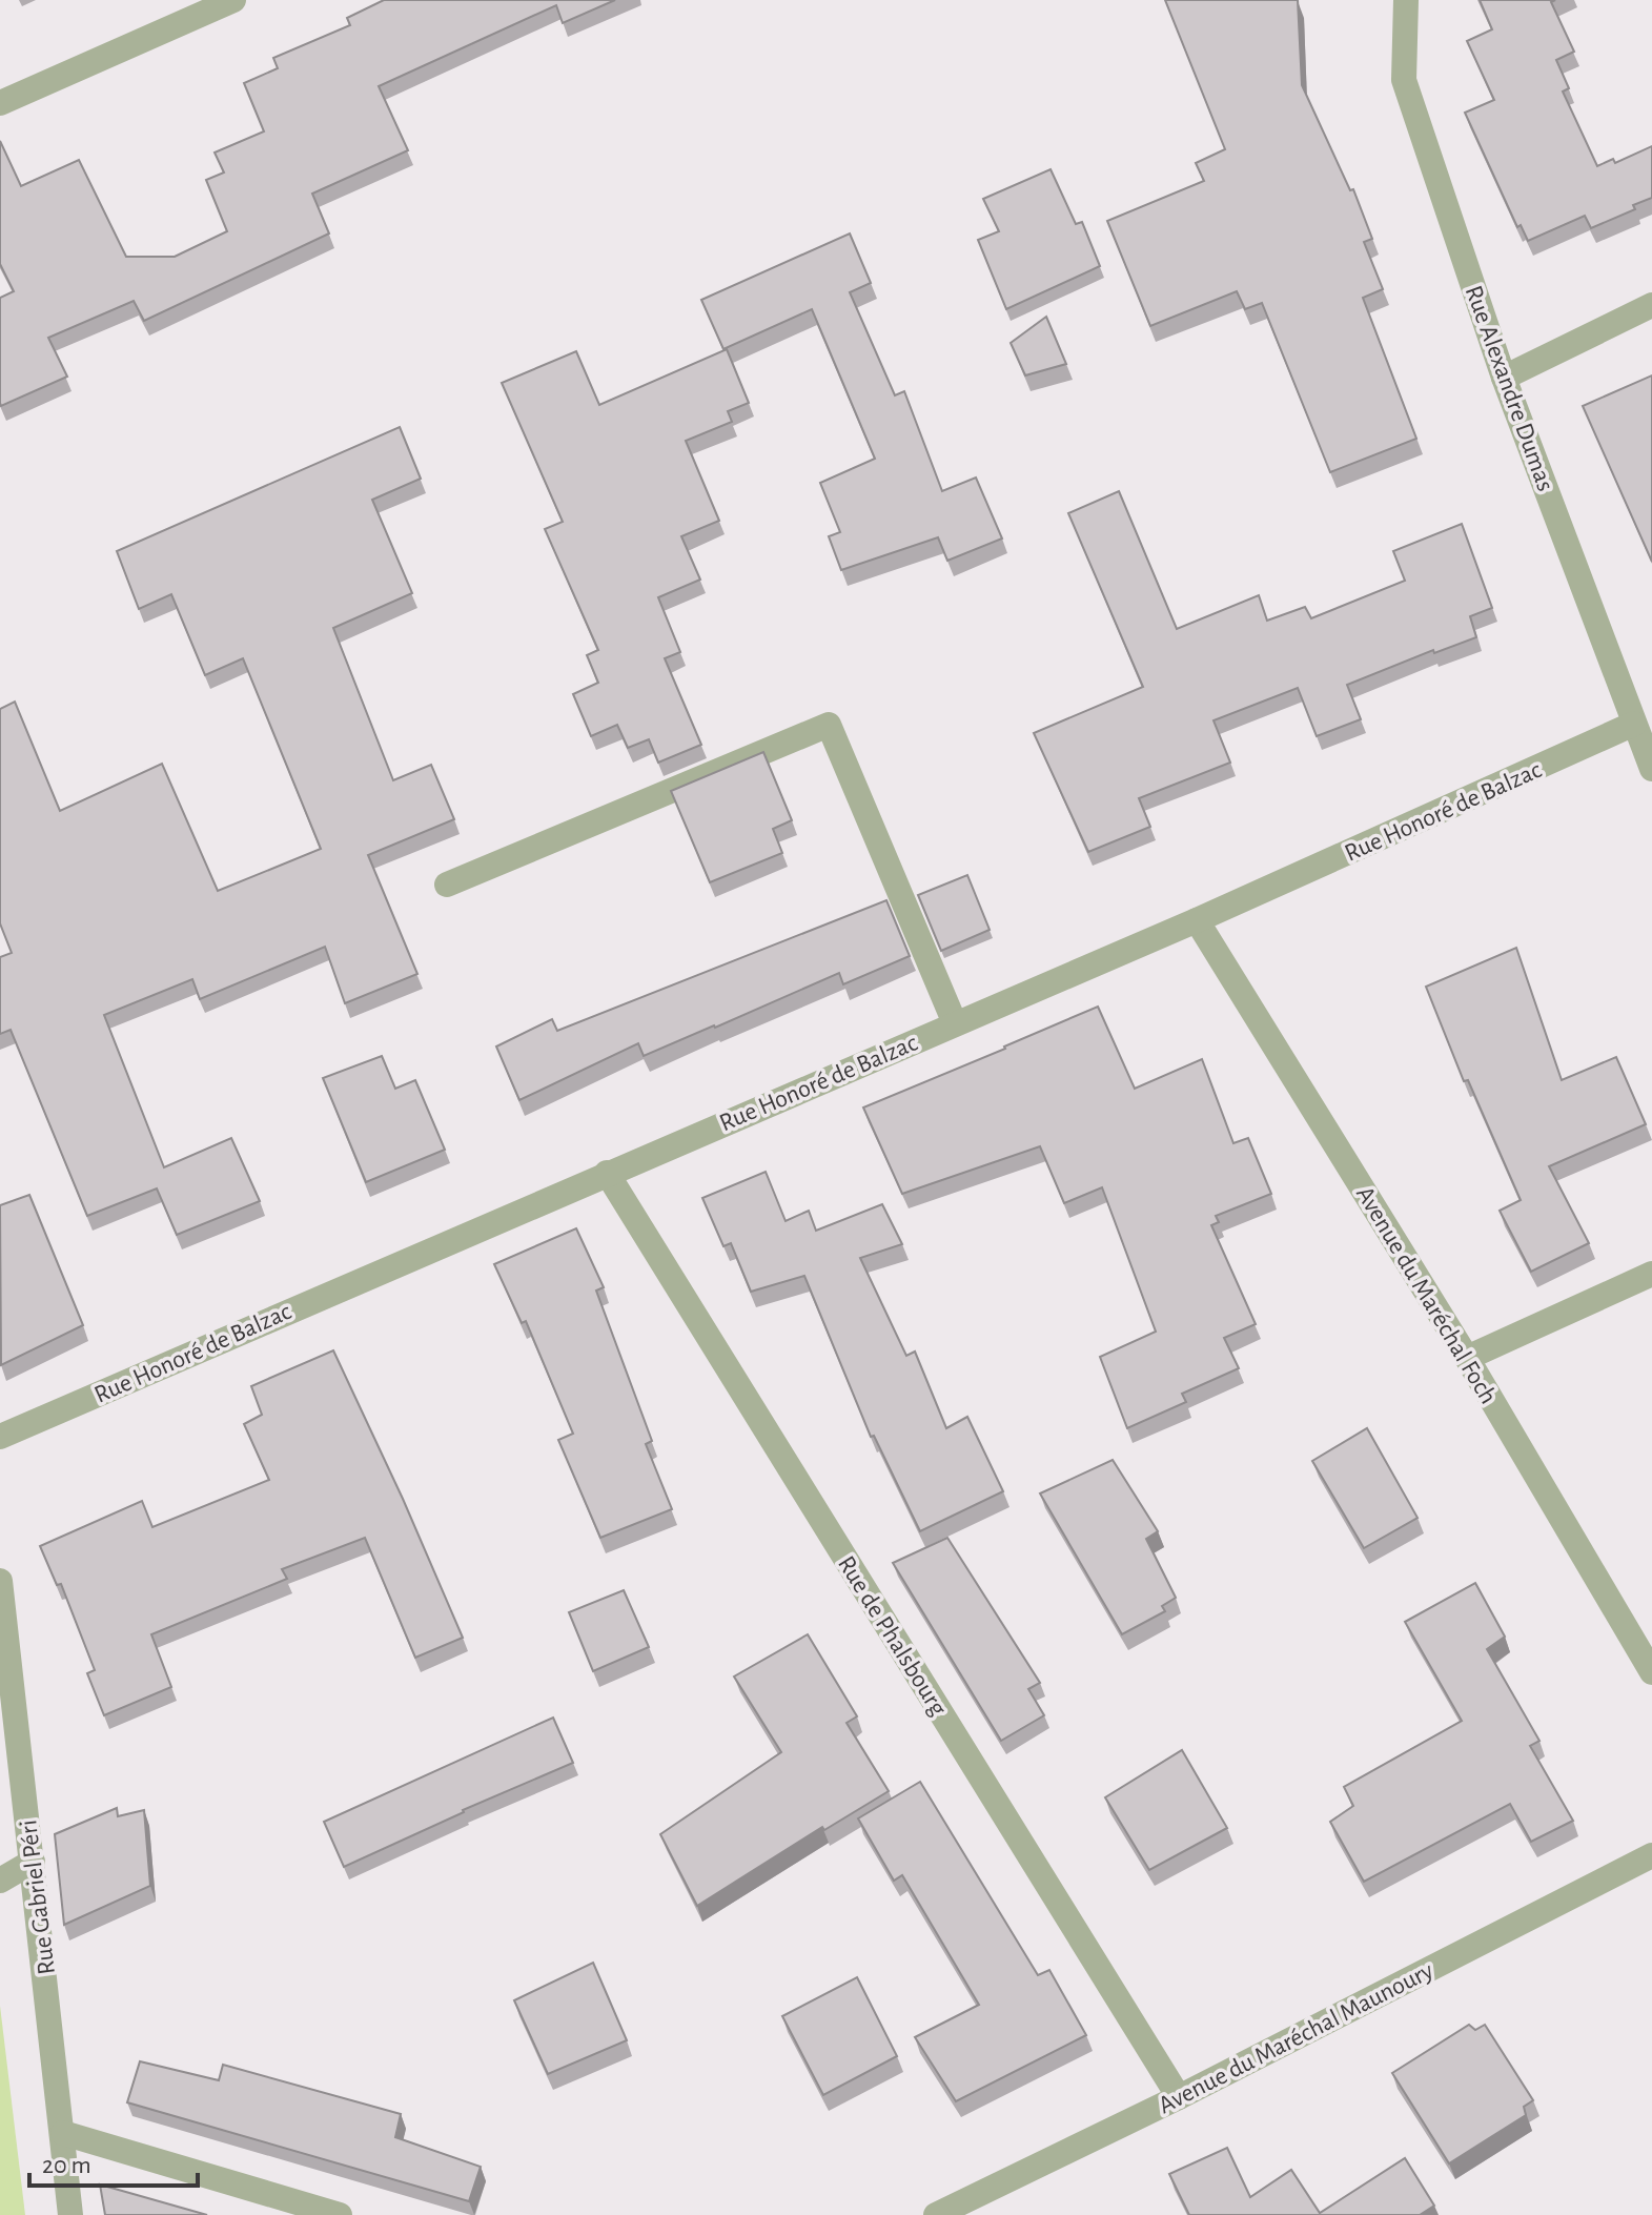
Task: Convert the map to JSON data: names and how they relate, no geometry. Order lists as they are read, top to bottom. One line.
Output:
{"streets":{"street":["Rue Alexandre Dumas","Rue Honoré de Balzac","Avenue du Maréchal Foch","Rue de Phalsbourg","Rue Gabriel Péri","Avenue du Maréchal Maunoury"]},"crossings":[["Rue Alexandre Dumas","Rue Honoré de Balzac"],["Rue Honoré de Balzac","Avenue du Maréchal Foch"],["Rue Honoré de Balzac","Rue de Phalsbourg"],["Rue de Phalsbourg","Avenue du Maréchal Maunoury"]],"scale_bar":"20 m"}
